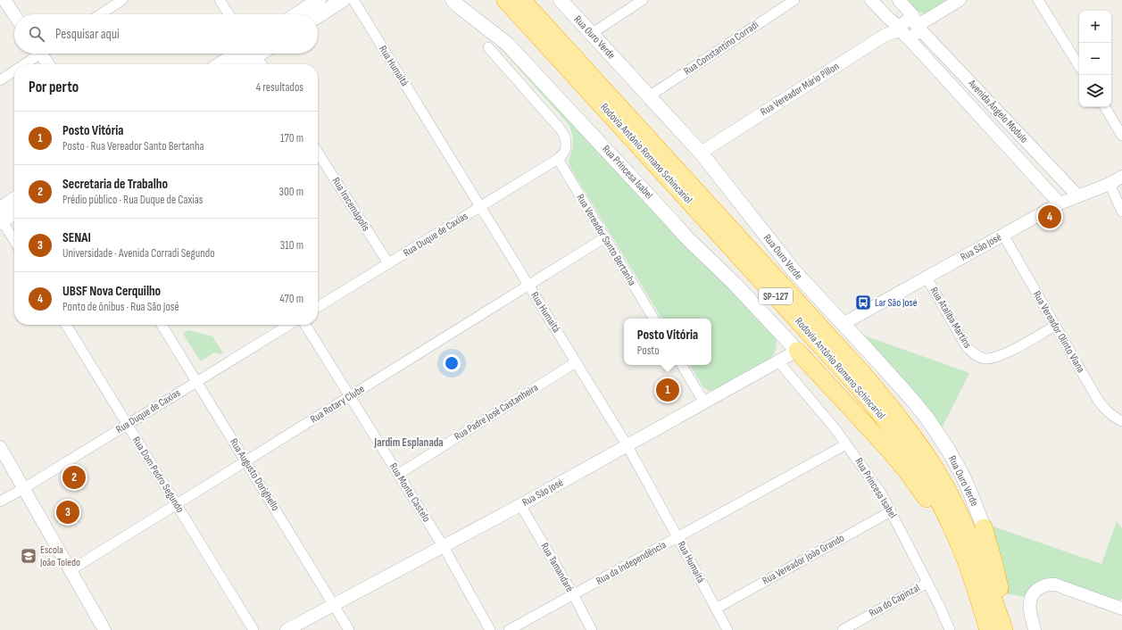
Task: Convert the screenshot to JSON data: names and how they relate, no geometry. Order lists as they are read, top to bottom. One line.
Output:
{"streets":{"highway":["Rodovia Antônio Romano Schincariol","SP-127"],"main road":["Rua Ouro Verde","Rua Princesa Isabel"],"street":["Rua Constantino Corradi","Rua Humaitá","Rua Vereador Mário Pillon","Avenida Ângelo Modulo","Rua Iracemápolis","Rua Duque de Caxias","Rua Vereador Santo Bertanha","Rua São José","Rua Ataliba Martins","Rua Vereador Olinto Viana","Rua Rotary Clube","Rua Padre José Castanheira","Rua Dom Pedro Segundo","Rua Augusto Dorighello","Rua Monte Castelo","Rua Vereador João Grando","Rua da Independência","Rua Tamandaré","Rua do Capinzal"]},"crossings":[["Rua Ouro Verde","Rua Constantino Corradi"],["Rua Ouro Verde","Rua Vereador Mário Pillon"],["Rua Ouro Verde","Rua São José"],["Rua Humaitá","Rua Duque de Caxias"],["Rua Humaitá","Rua São José"],["Rua Humaitá","Rua Rotary Clube"],["Rua Humaitá","Rua Padre José Castanheira"],["Rua Humaitá","Rua Vereador João Grando"],["Rua Humaitá","Rua da Independência"],["Avenida Ângelo Modulo","Rua São José"],["Rua Princesa Isabel","Rua São José"],["Rua Princesa Isabel","Rua Vereador João Grando"],["Rua Princesa Isabel","Rua da Independência"],["Rua Princesa Isabel","Rua do Capinzal"],["Rua Iracemápolis","Rua Duque de Caxias"],["Rua Duque de Caxias","Rua Vereador Santo Bertanha"],["Rua Duque de Caxias","Rua Dom Pedro Segundo"],["Rua Duque de Caxias","Rua Augusto Dorighello"],["Rua Vereador Santo Bertanha","Rua Rotary Clube"],["Rua São José","Rua Ataliba Martins"],["Rua São José","Rua Vereador Olinto Viana"],["Rua São José","Rua Augusto Dorighello"],["Rua São José","Rua Monte Castelo"],["Rua São José","Rua Tamandaré"],["Rua Ataliba Martins","Rua Vereador Olinto Viana"],["Rua Rotary Clube","Rua Dom Pedro Segundo"],["Rua Rotary Clube","Rua Augusto Dorighello"],["Rua Rotary Clube","Rua Monte Castelo"],["Rua Padre José Castanheira","Rua Monte Castelo"],["Rua da Independência","Rua Tamandaré"]],"districts":["Jardim Esplanada"],"places":{"bus stop":["Lar São José"],"school or university":["Escola João Toledo"]},"page":{"map_buttons":["+","−"],"search":"Pesquisar aqui","heading":["Por perto","4 resultados"],"list":[{"mark":"1","name":"Posto Vitória","note":"Posto · Rua Vereador Santo Bertanha","value":"170 m"},{"mark":"2","name":"Secretaria de Trabalho","note":"Prédio público · Rua Duque de Caxias","value":"300 m"},{"mark":"3","name":"SENAI","note":"Universidade · Avenida Corradi Segundo","value":"310 m"},{"mark":"4","name":"UBSF Nova Cerquilho","note":"Ponto de ônibus · Rua São José","value":"470 m"}],"pins":["4","1","2","3"],"popup":["Posto Vitória","Posto"]}}
